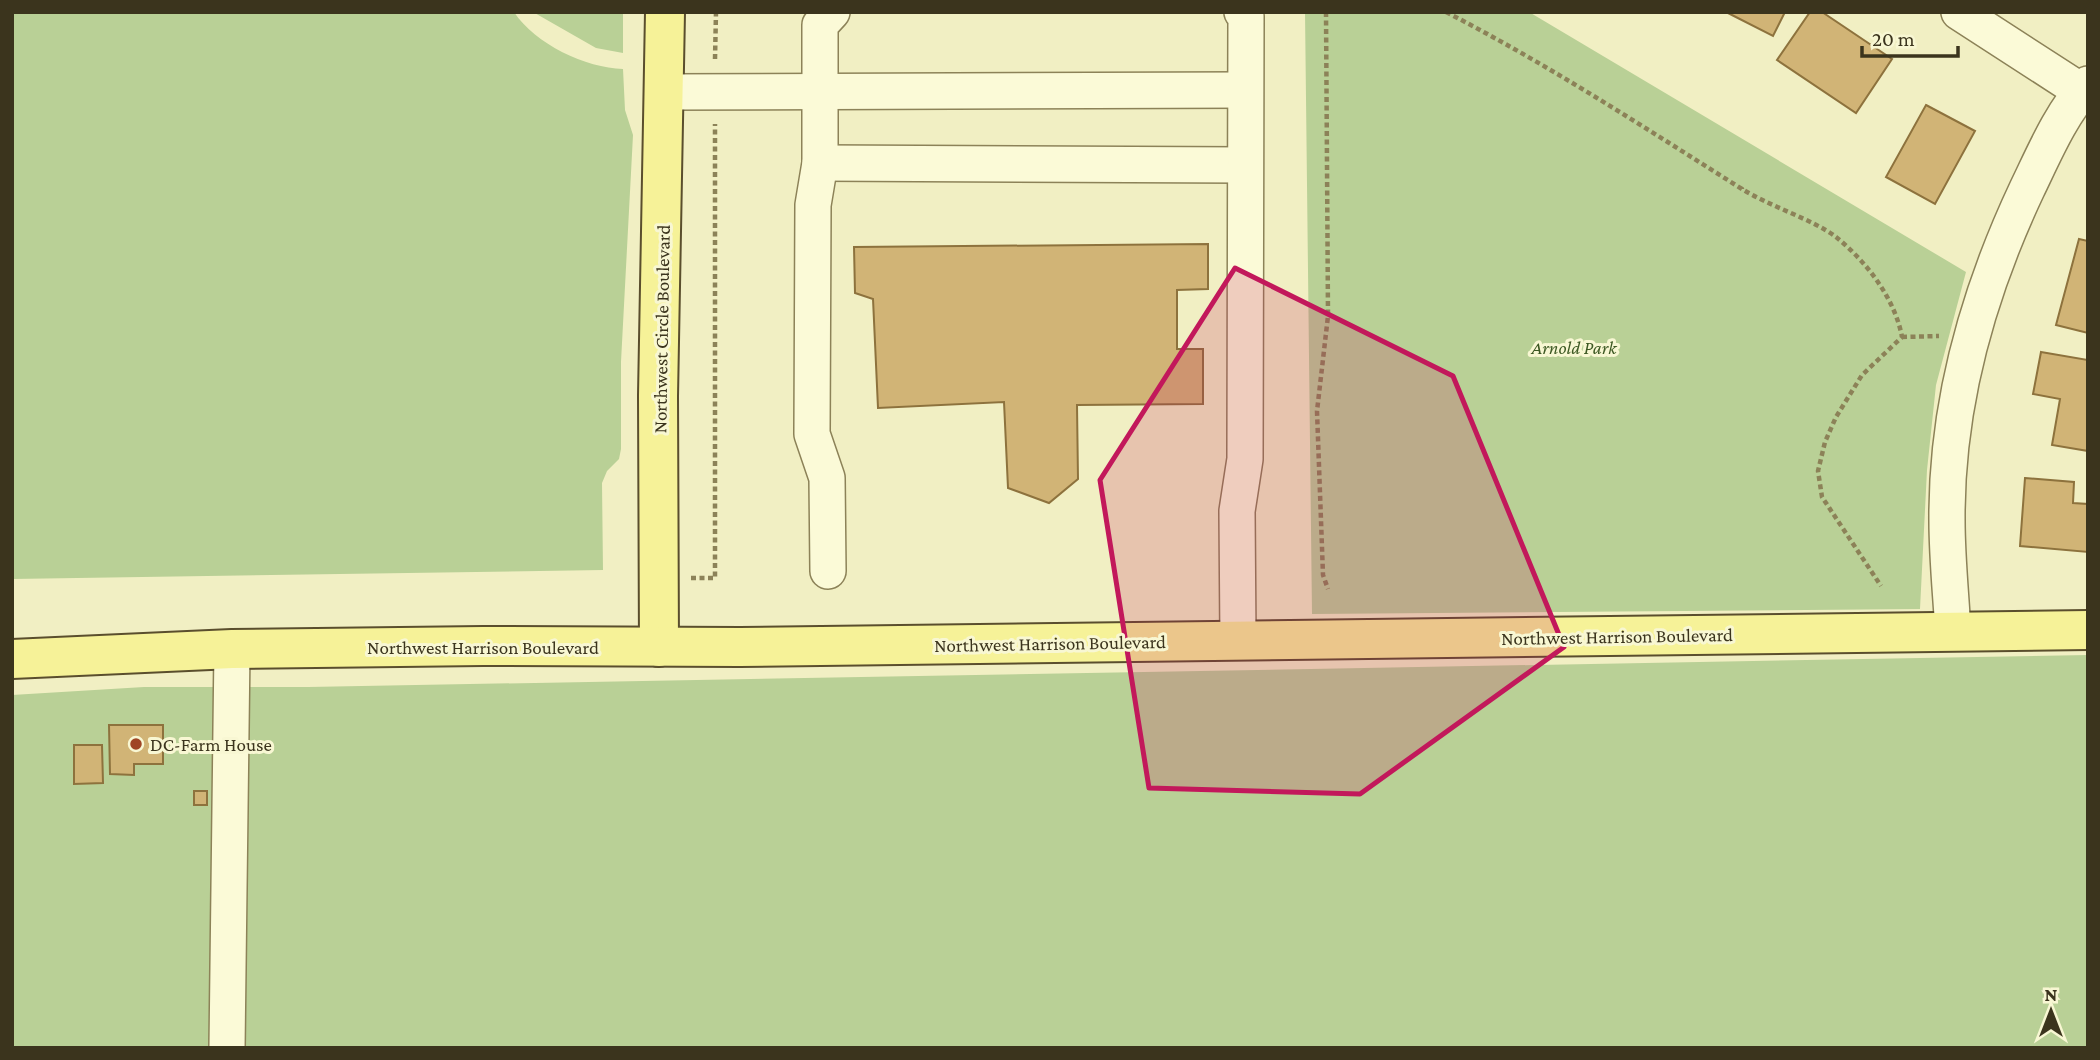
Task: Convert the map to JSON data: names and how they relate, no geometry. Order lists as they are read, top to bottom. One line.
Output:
{"streets":{"main road":["Northwest Circle Boulevard","Northwest Harrison Boulevard"]},"crossings":[["Northwest Circle Boulevard","Northwest Harrison Boulevard"]],"parks":["Arnold Park"],"places":["DC-Farm House"],"scale_bar":"20 m","north":"top"}
